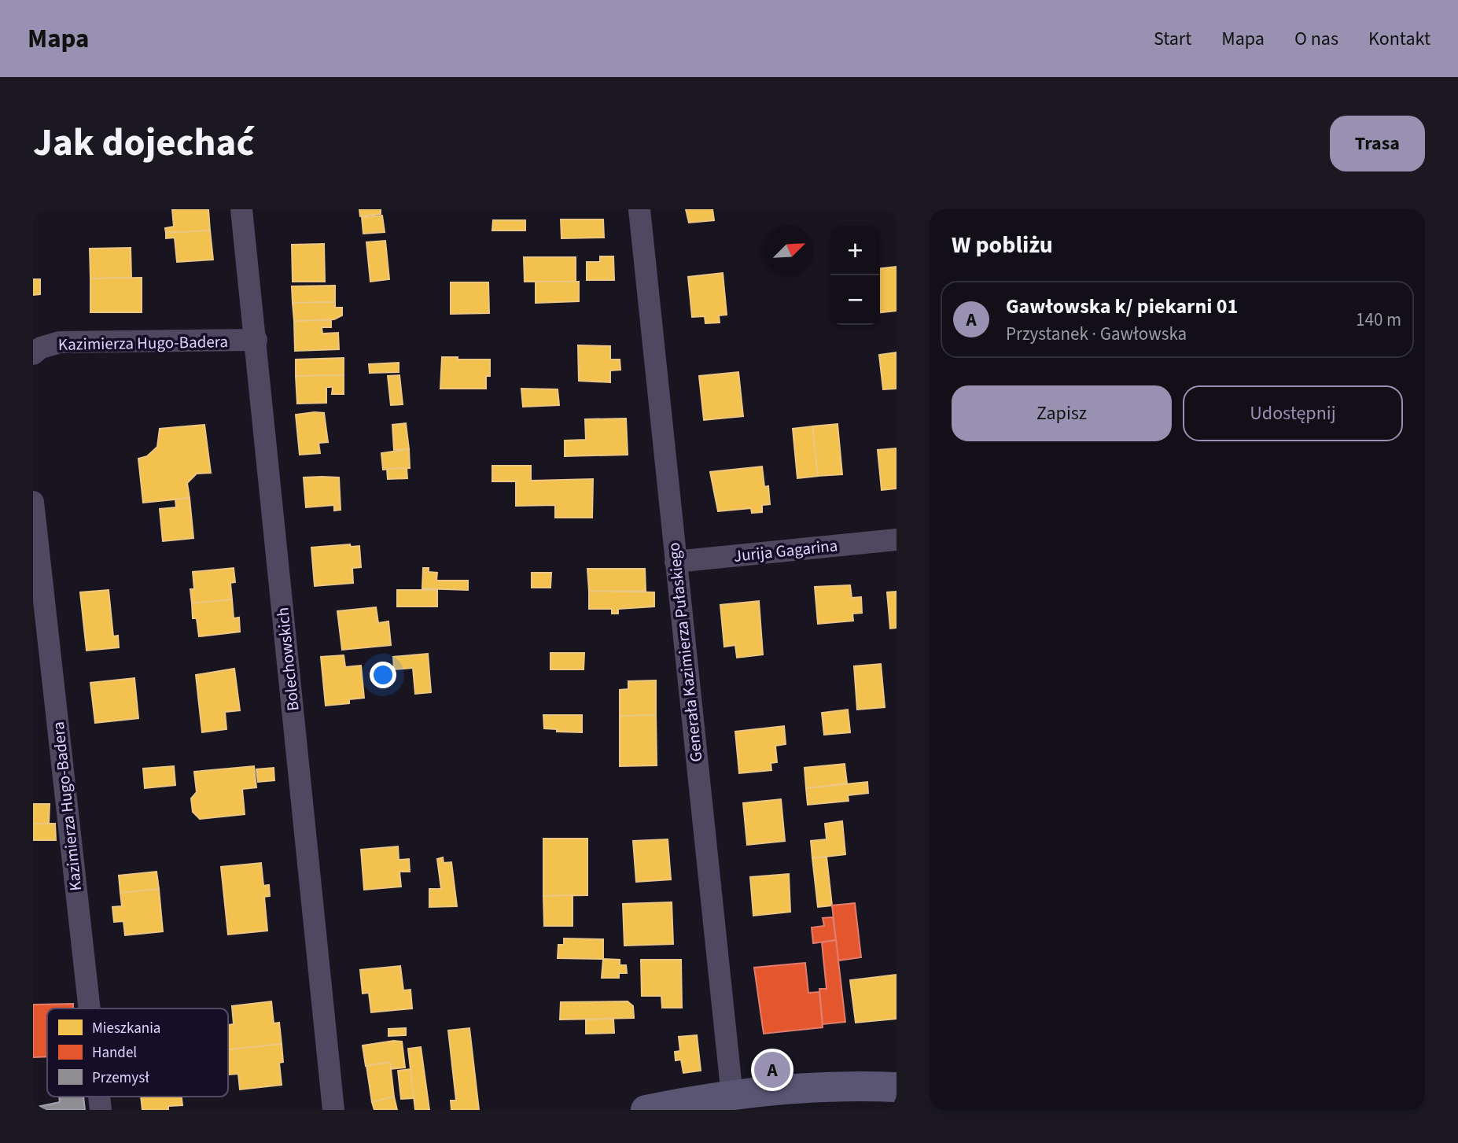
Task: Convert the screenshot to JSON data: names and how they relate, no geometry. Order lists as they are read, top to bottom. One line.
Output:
{"streets":{"street":["Kazimierza Hugo-Badera","Jurija Gagarina","Generała Kazimierza Pułaskiego","Bolechowskich"]},"crossings":[["Kazimierza Hugo-Badera","Bolechowskich"],["Jurija Gagarina","Generała Kazimierza Pułaskiego"]],"legend":["Mieszkania","Handel","Przemysł"],"north":"top right","page":{"header":"Mapa","nav":["Start","Mapa","O nas","Kontakt"],"title":"Jak dojechać","buttons":["Trasa",["Zapisz","Udostępnij"]],"heading":"W pobliżu","map_buttons":["+","−"],"list":[{"mark":"A","name":"Gawłowska k/ piekarni 01","note":"Przystanek · Gawłowska","value":"140 m"}],"pins":"A"}}
